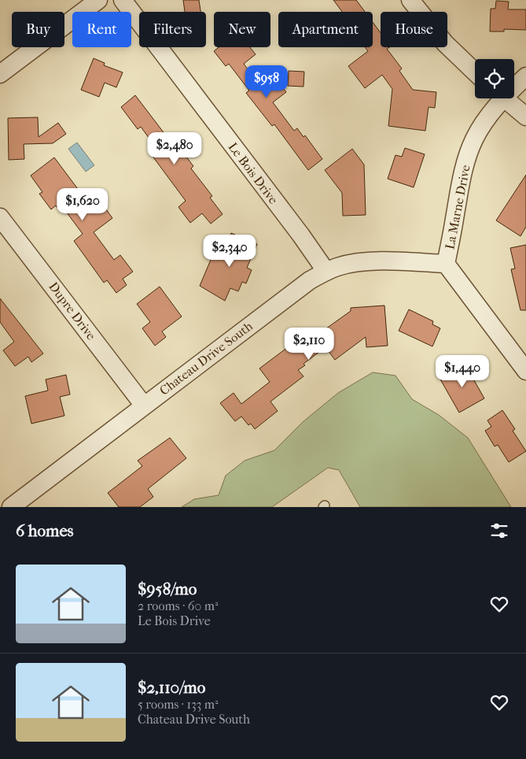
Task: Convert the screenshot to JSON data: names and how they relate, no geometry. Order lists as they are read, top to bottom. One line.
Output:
{"streets":{"street":["Le Bois Drive","La Marne Drive","Dupre Drive","Chateau Drive South"]},"crossings":[["Le Bois Drive","Chateau Drive South"],["La Marne Drive","Chateau Drive South"],["Dupre Drive","Chateau Drive South"]],"page":{"chip":["Buy","Rent","Filters","New","Apartment","House"],"price":["$958","$2,480","$1,620","$2,340","$2,110","$1,440"],"heading":"6 homes","list":[{"name":"$958/mo","note":"2 rooms · 60 m² · Le Bois Drive"},{"name":"$2,110/mo","note":"5 rooms · 133 m² · Chateau Drive South"}]}}
